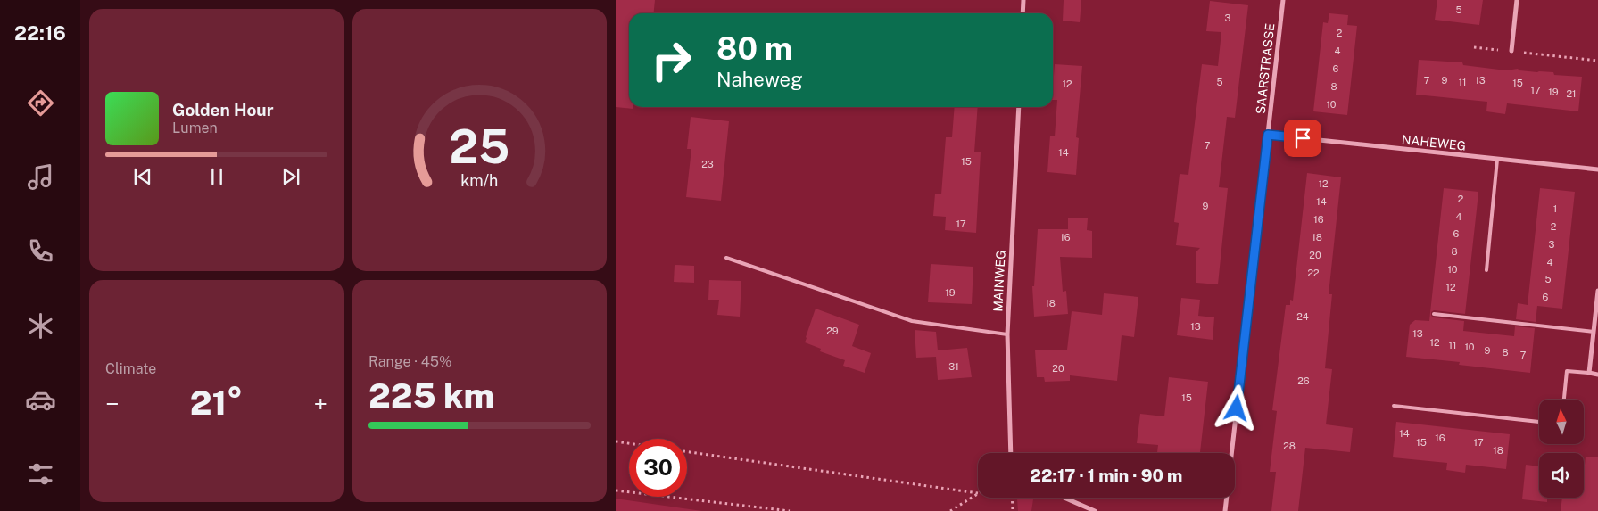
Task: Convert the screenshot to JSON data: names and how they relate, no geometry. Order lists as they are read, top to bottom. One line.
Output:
{"streets":{"street":["SAARSTRASSE","NAHEWEG","MAINWEG"]},"crossings":[["SAARSTRASSE","NAHEWEG"]],"house_numbers":["5","3","2","4","6","7","9","13","5","11","15","12","8","17","19","21","10","7","14","15","23","12","2","14","9","1","4","16","17","2","6","16","18","3","8","20","4","10","22","5","12","19","6","18","24","13","29","13","12","11","10","9","8","7","31","20","26","15","14","16","15","17","28","18"],"north":"top","page":{"tabs":"22:16","turn":["80 m","Naheweg"],"song":["Golden Hour","Lumen"],"tile":["Climate",["Range · 45%","225 km"]],"heat":["−","21°","+"],"limit":"30","trip":"22:17 · 1 min · 90 m","gauge":["25","km/h"]}}
